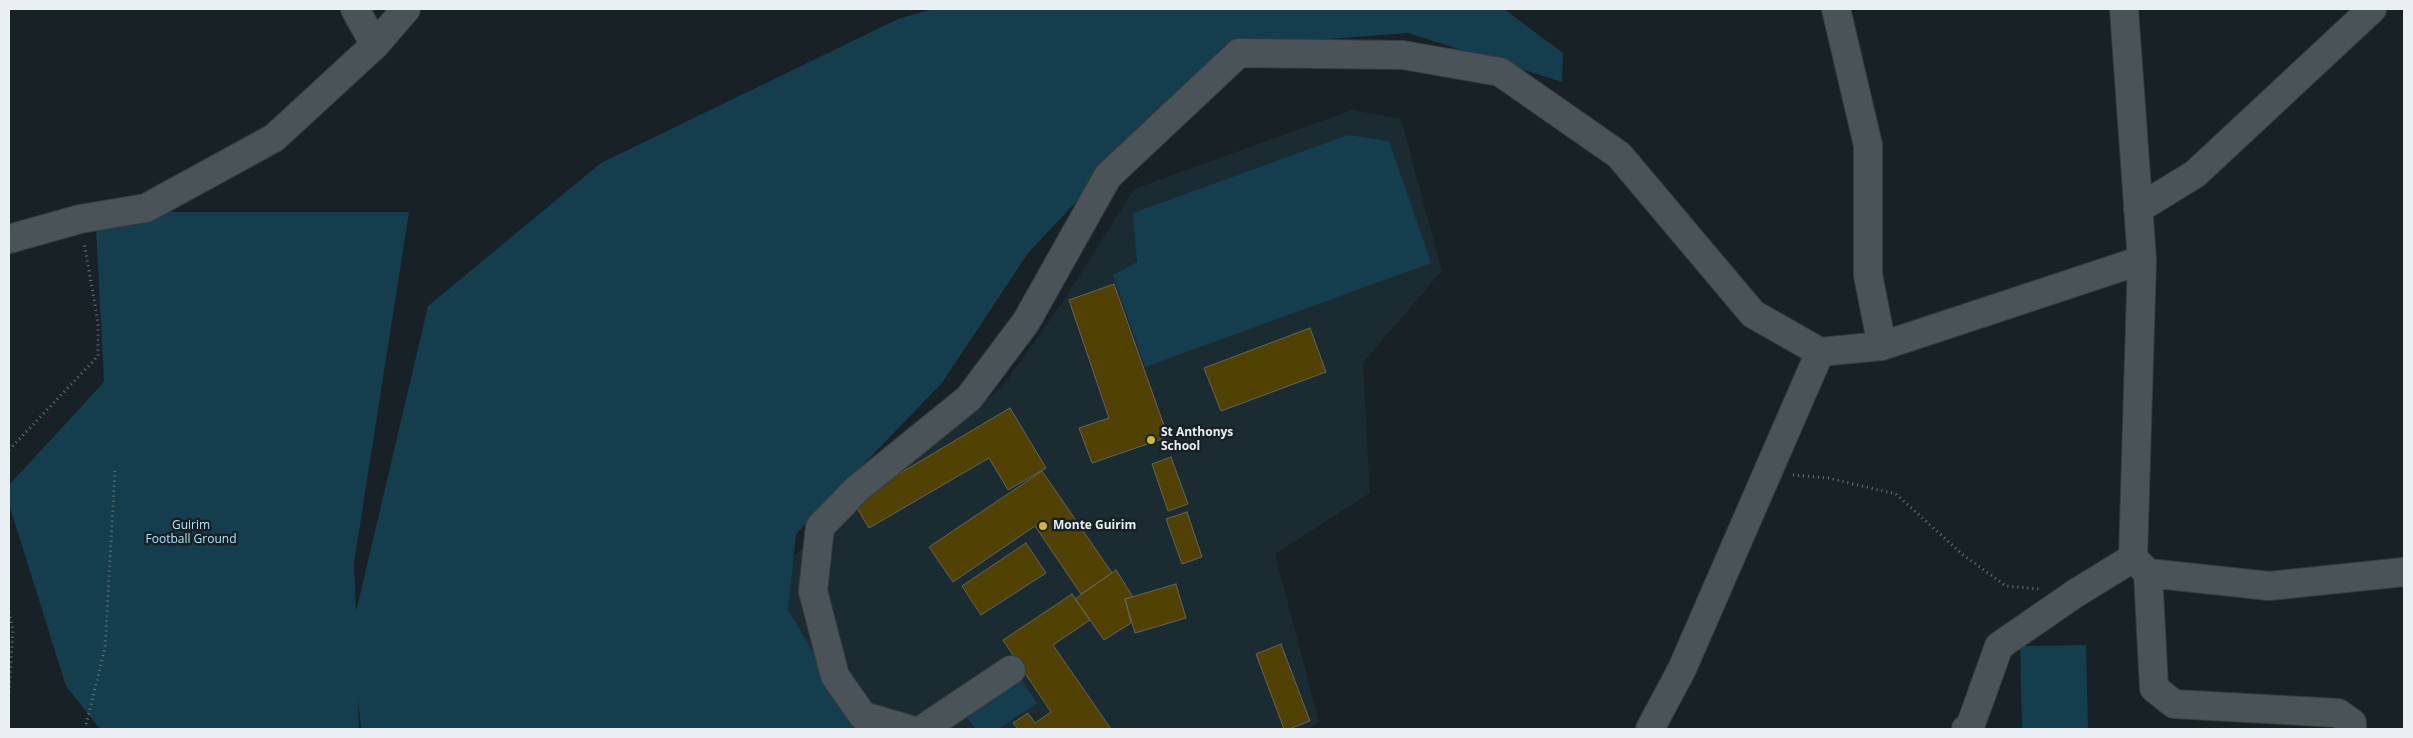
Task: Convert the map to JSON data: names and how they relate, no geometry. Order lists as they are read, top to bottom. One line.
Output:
{"parks":["Guirim Football Ground"],"places":["St Anthonys School","Monte Guirim"]}
